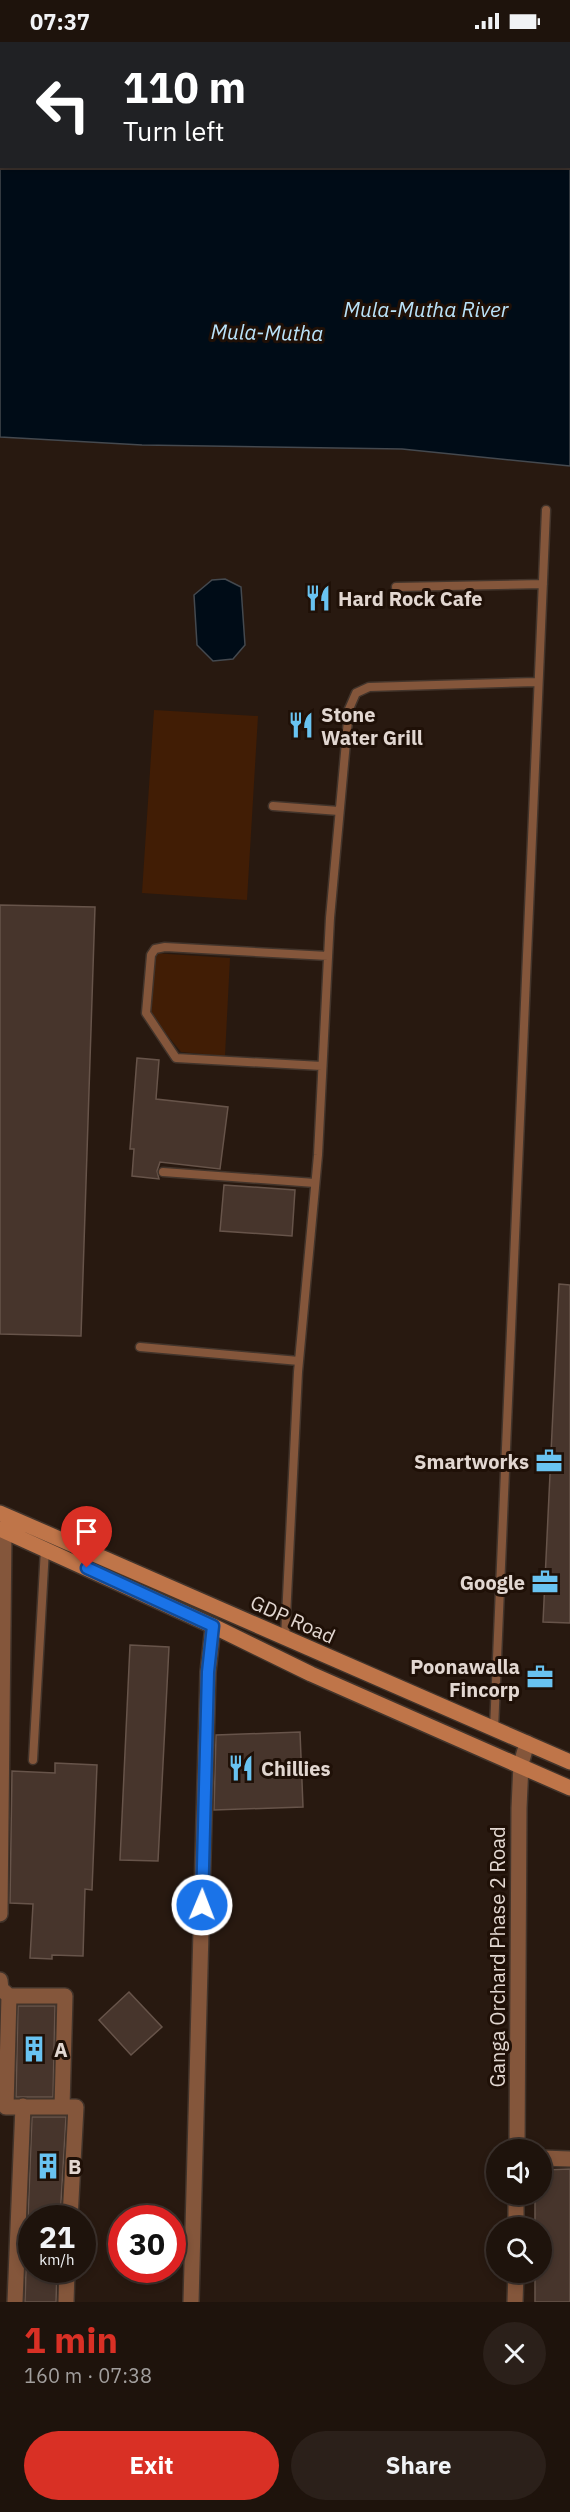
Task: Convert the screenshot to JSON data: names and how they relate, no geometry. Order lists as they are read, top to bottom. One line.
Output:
{"streets":{"main road":["GDP Road"],"street":["Ganga Orchard Phase 2 Road"]},"crossings":[["GDP Road","Ganga Orchard Phase 2 Road"]],"water":["Mula-Mutha River","Mula-Mutha"],"places":{"restaurant":["Hard Rock Cafe","Stone Water Grill","Chillies"],"office":["Smartworks","Google","Poonawalla Fincorp"],"building":["A","B"]},"page":{"status":"07:37","turn":["110 m","Turn left"],"speed":"21 km/h","limit":"30","heading":["1 min","160 m · 07:38"],"buttons":["Exit","Share"]}}
